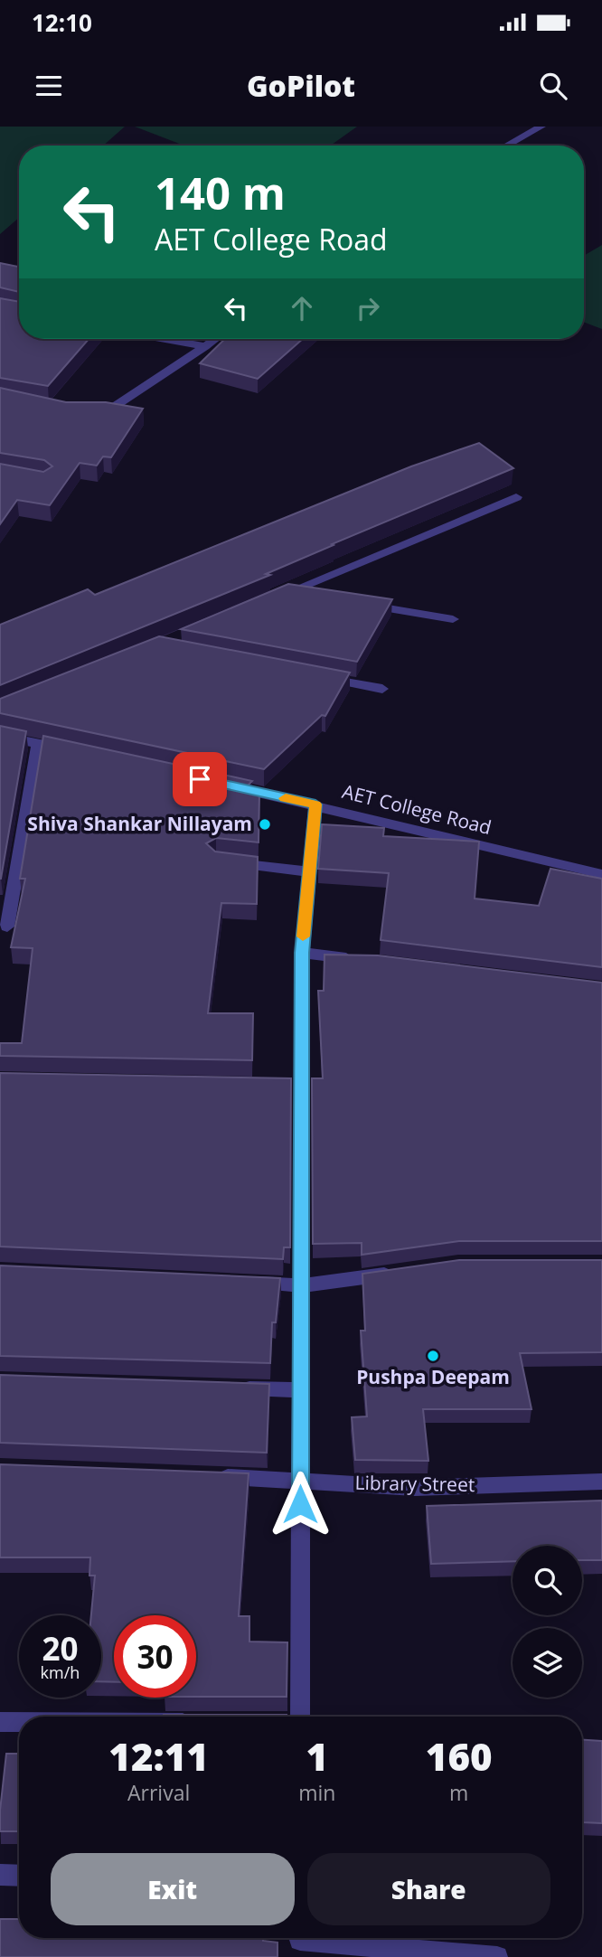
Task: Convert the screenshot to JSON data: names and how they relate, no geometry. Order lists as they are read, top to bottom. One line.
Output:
{"streets":{"street":["AET College Road","Library Street"]},"places":["Shiva Shankar Nillayam","Pushpa Deepam"],"page":{"status":"12:10","header":"GoPilot","turn":["140 m","AET College Road"],"speed":"20 km/h","limit":"30","eta":["12:11","Arrival","1","min","160","m"],"buttons":["Exit","Share"]}}
